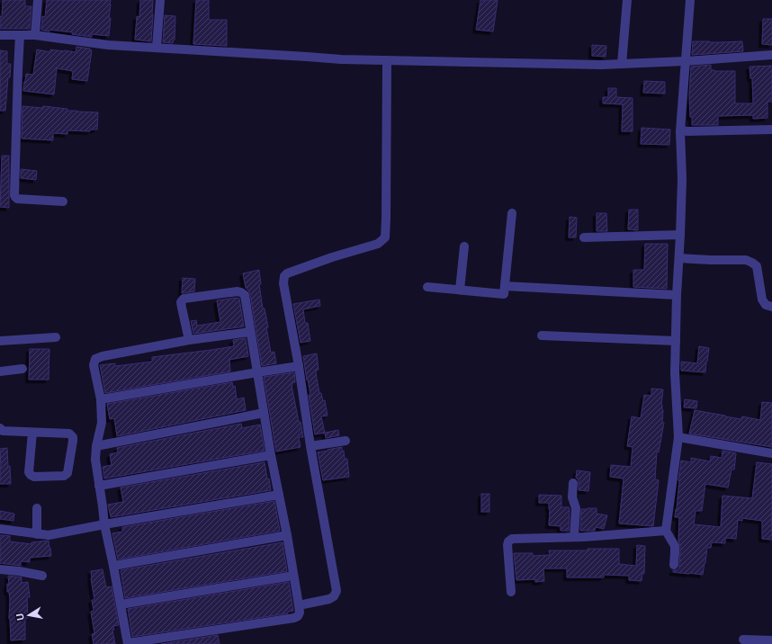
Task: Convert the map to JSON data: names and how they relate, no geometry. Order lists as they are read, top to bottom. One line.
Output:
{"north":"left"}
